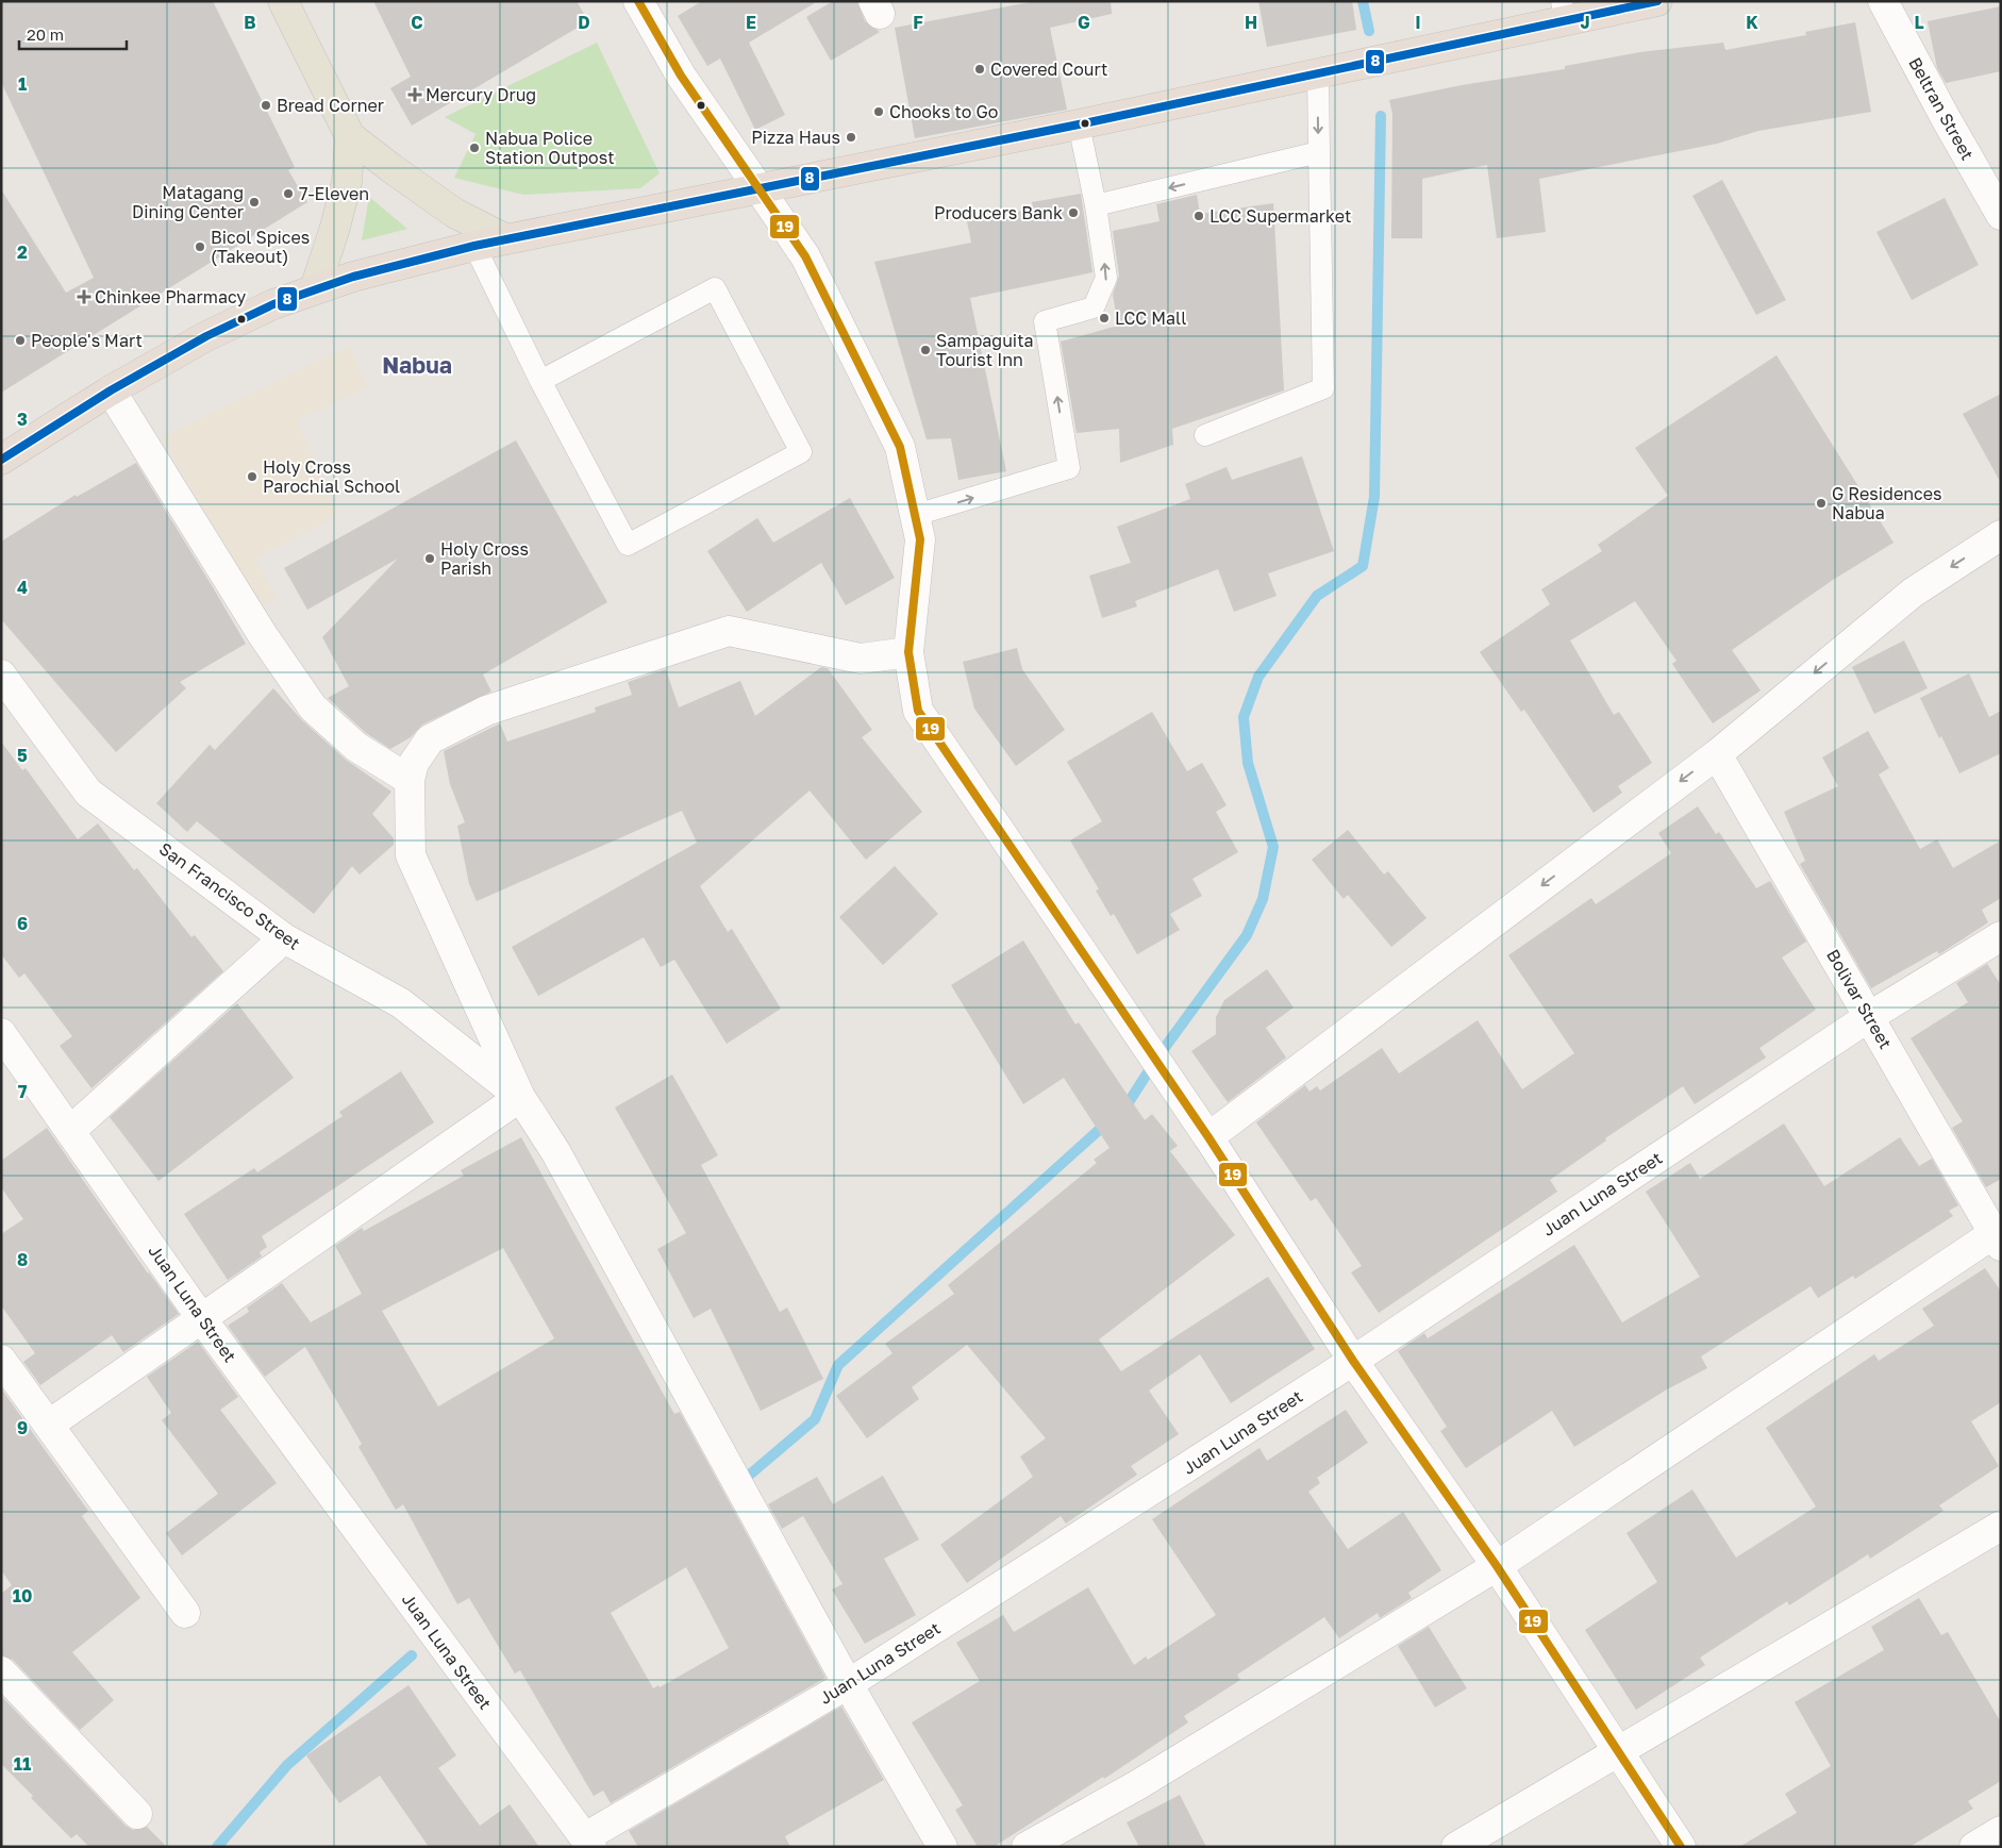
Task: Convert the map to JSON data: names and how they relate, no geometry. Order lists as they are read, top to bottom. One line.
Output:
{"streets":{"street":["Beltran Street","San Francisco Street","Bolivar Street","Juan Luna Street"]},"crossings":[["Bolivar Street","Juan Luna Street"]],"districts":["Nabua"],"places":{"other":["Covered Court","Bread Corner","Chooks to Go","Pizza Haus","Nabua Police Station Outpost","7-Eleven","Matagang Dining Center","Producers Bank","LCC Supermarket","Bicol Spices (Takeout)","LCC Mall","People's Mart","Sampaguita Tourist Inn","Holy Cross Parochial School","G Residences Nabua","Holy Cross Parish"],"health":["Mercury Drug","Chinkee Pharmacy"]},"lines":["transit line 8","transit line 19"],"scale_bar":"20 m","grid":{"columns":["B","C","D","E","F","G","H","I","J","K","L"],"rows":["1","2","3","4","5","6","7","8","9","10","11"]}}
